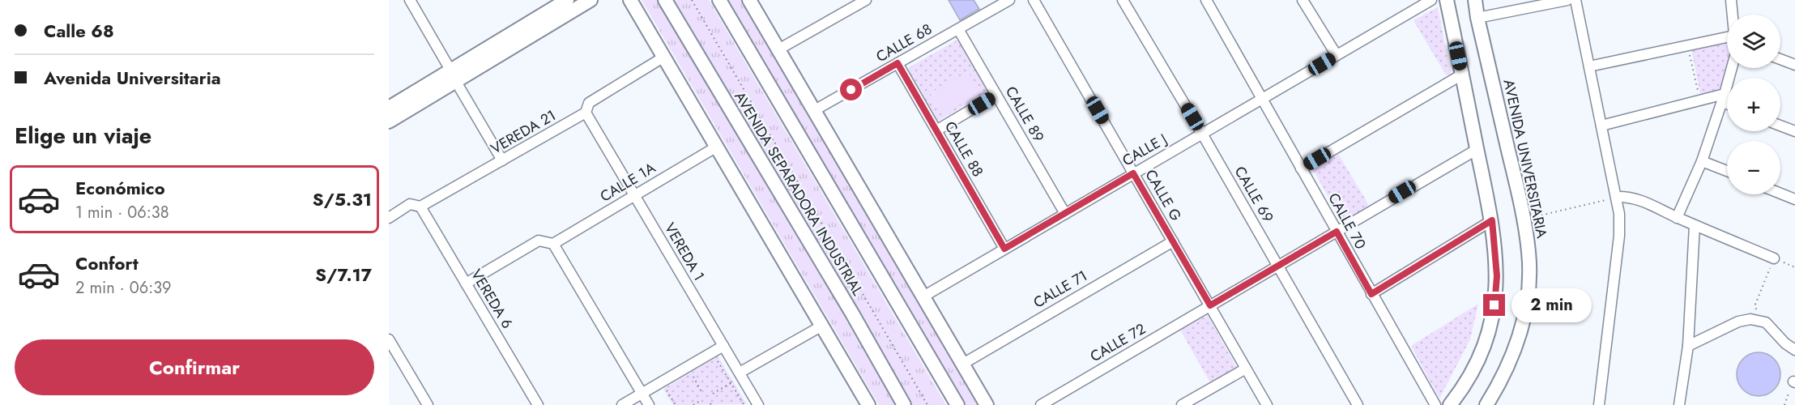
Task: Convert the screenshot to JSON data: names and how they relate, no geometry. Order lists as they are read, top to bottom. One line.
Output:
{"streets":{"street":["CALLE 68","CALLE 89","VEREDA 21","CALLE 88","CALLE J","AVENIDA UNIVERSITARIA","CALLE 1A","AVENIDA SEPARADORA INDUSTRIAL","CALLE 69","CALLE G","CALLE 70","VEREDA 1","CALLE 71","VEREDA 6","CALLE 72"]},"crossings":[["CALLE 68","CALLE 89"],["CALLE 68","CALLE 88"],["CALLE 89","CALLE J"],["VEREDA 21","VEREDA 1"],["VEREDA 21","VEREDA 6"],["CALLE 88","CALLE J"],["CALLE J","CALLE 69"],["CALLE J","CALLE G"],["CALLE J","CALLE 70"],["CALLE 1A","VEREDA 1"],["CALLE 69","CALLE 72"],["CALLE G","CALLE 71"],["CALLE G","CALLE 72"],["CALLE 70","CALLE 72"]],"page":{"banner":["Calle 68","Avenida Universitaria"],"map_buttons":["+","−"],"heading":"Elige un viaje","list":[{"name":"Económico","note":"1 min · 06:38","value":"S/5.31"},{"name":"Confort","note":"2 min · 06:39","value":"S/7.17"}],"bubble":"2 min","buttons":"Confirmar"}}
